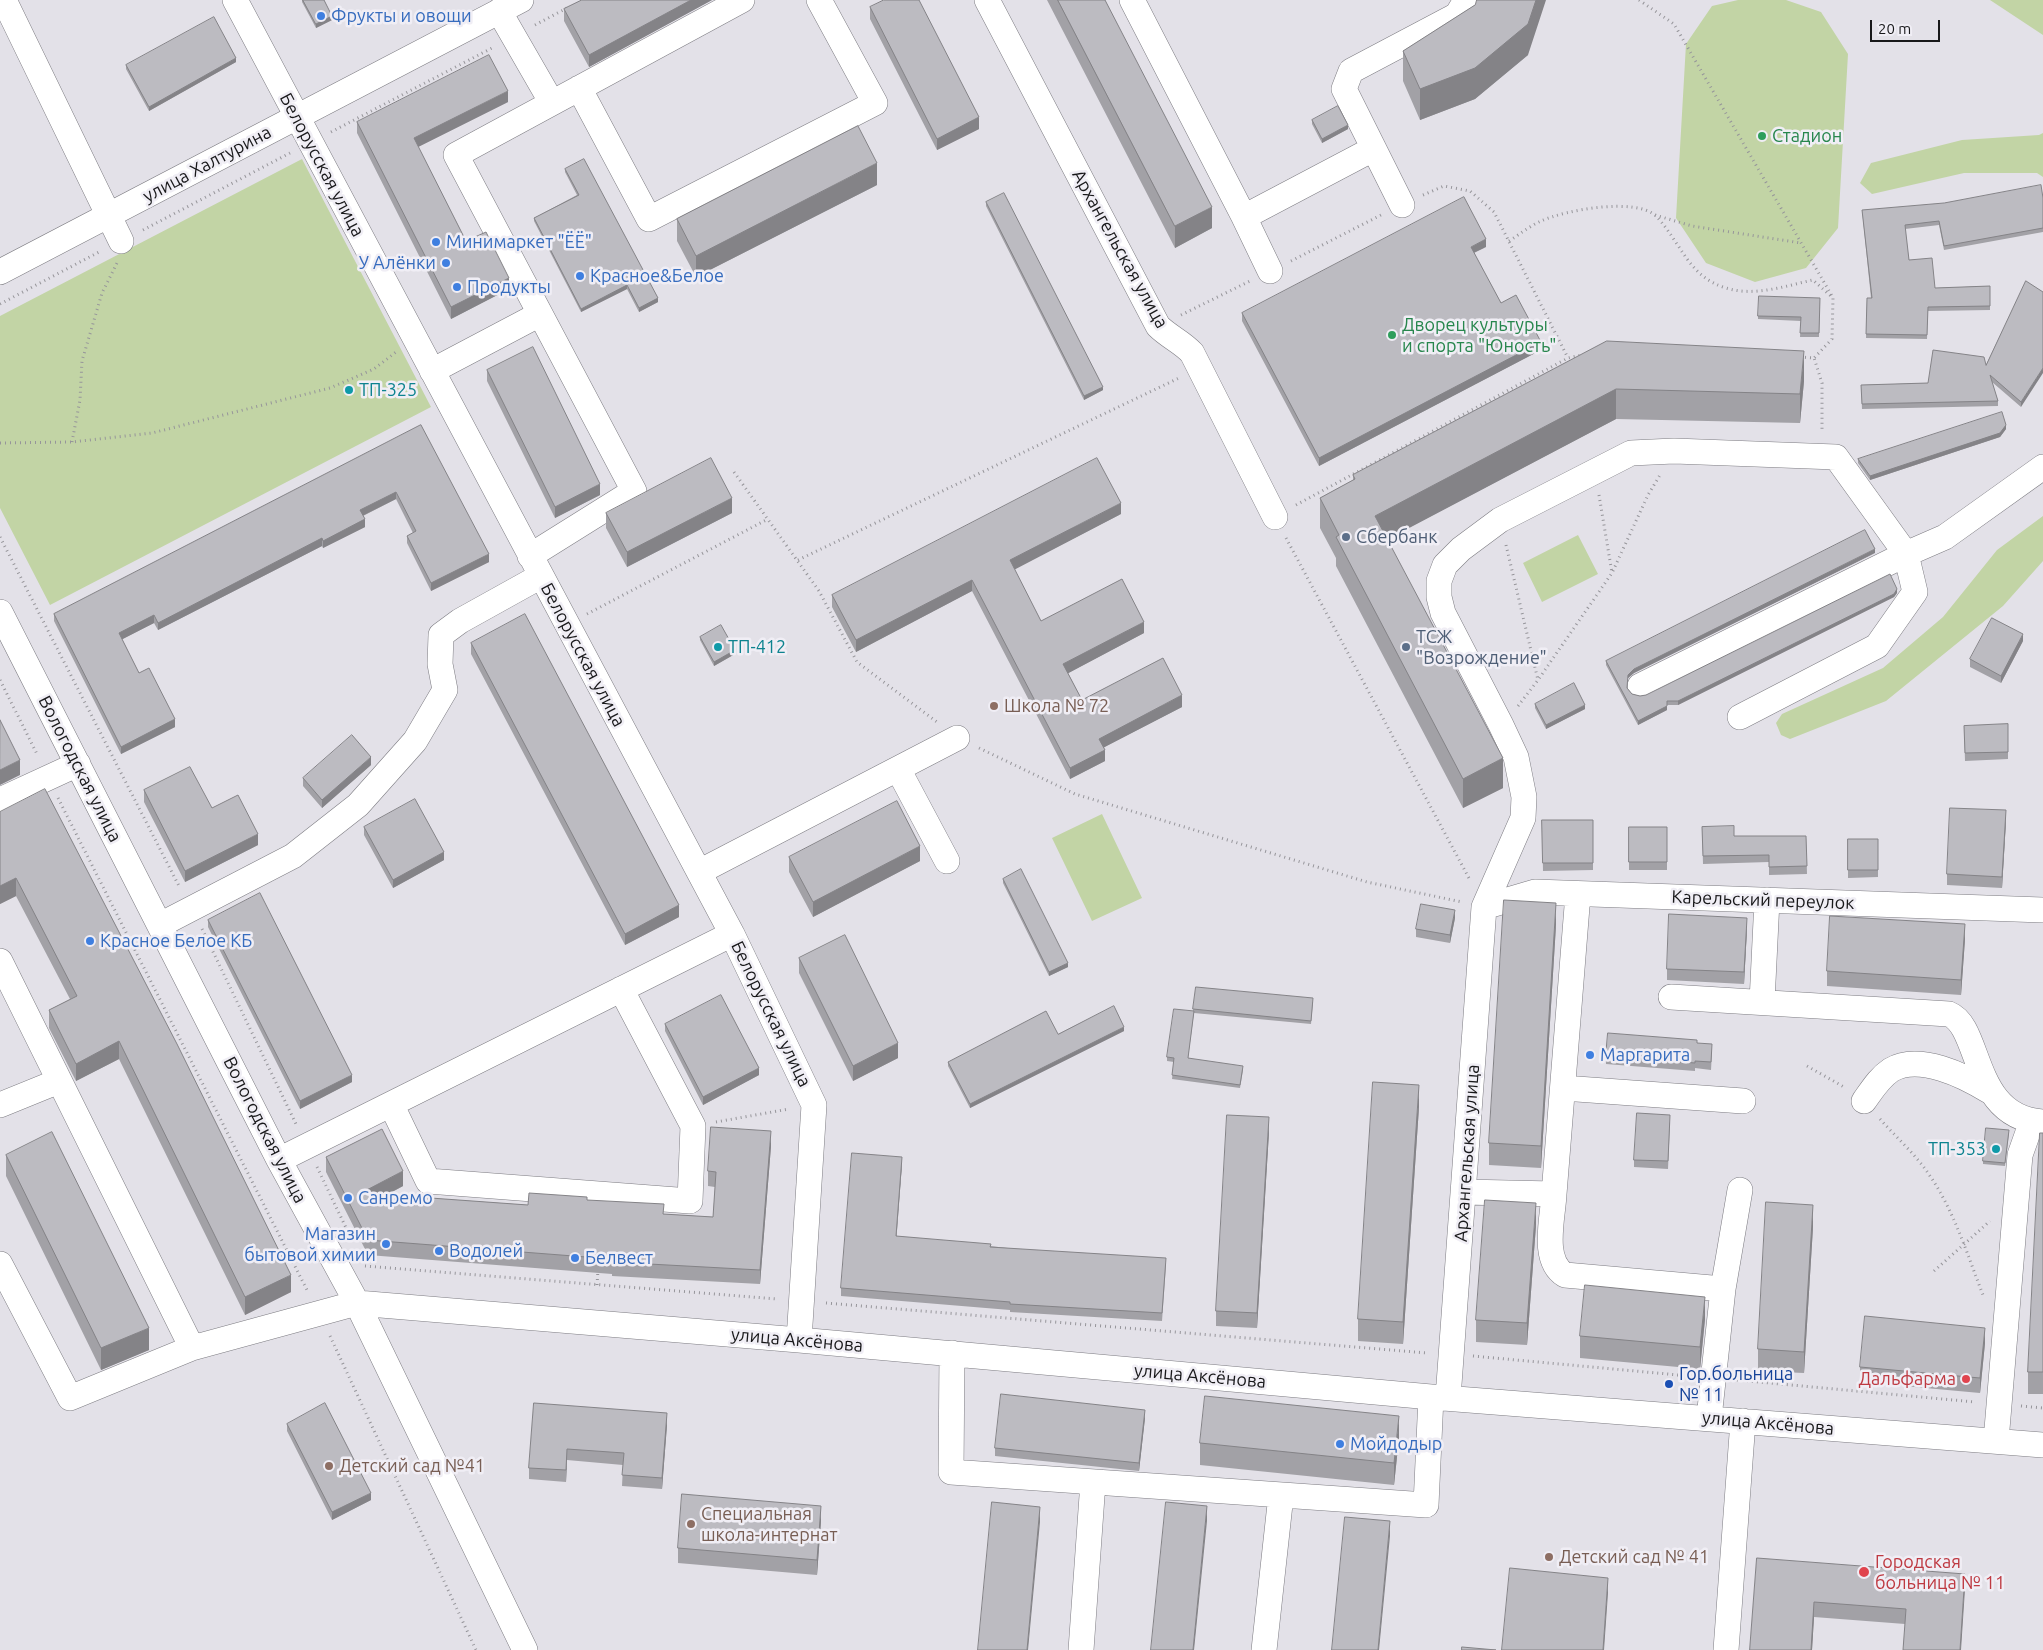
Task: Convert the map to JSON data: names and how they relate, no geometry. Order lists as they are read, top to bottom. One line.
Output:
{"streets":{"street":["улица Халтурина","Белорусская улица","Архангельская улица","Вологодская улица","Карельский переулок","улица Аксёнова"]},"crossings":[["улица Халтурина","Белорусская улица"],["Белорусская улица","улица Аксёнова"],["Архангельская улица","Карельский переулок"],["Архангельская улица","улица Аксёнова"],["Вологодская улица","улица Аксёнова"]],"places":["Фрукты и овощи","Стадион","Минимаркет \"ЁЁ\"","У Алёнки","Красное&Белое","Продукты","Дворец культуры и спорта \"Юность\"","ТП-325","Сбербанк","ТП-412","ТСЖ \"Возрождение\"","Школа № 72","Красное Белое КБ","Маргарита","ТП-353","Санремо","Магазин бытовой химии","Водолей","Белвест","Дальфарма","Гор.больница № 11","Мойдодыр","Детский сад №41","Специальная школа-интернат","Детский сад № 41","Городская больница № 11"],"scale_bar":"20 m"}
